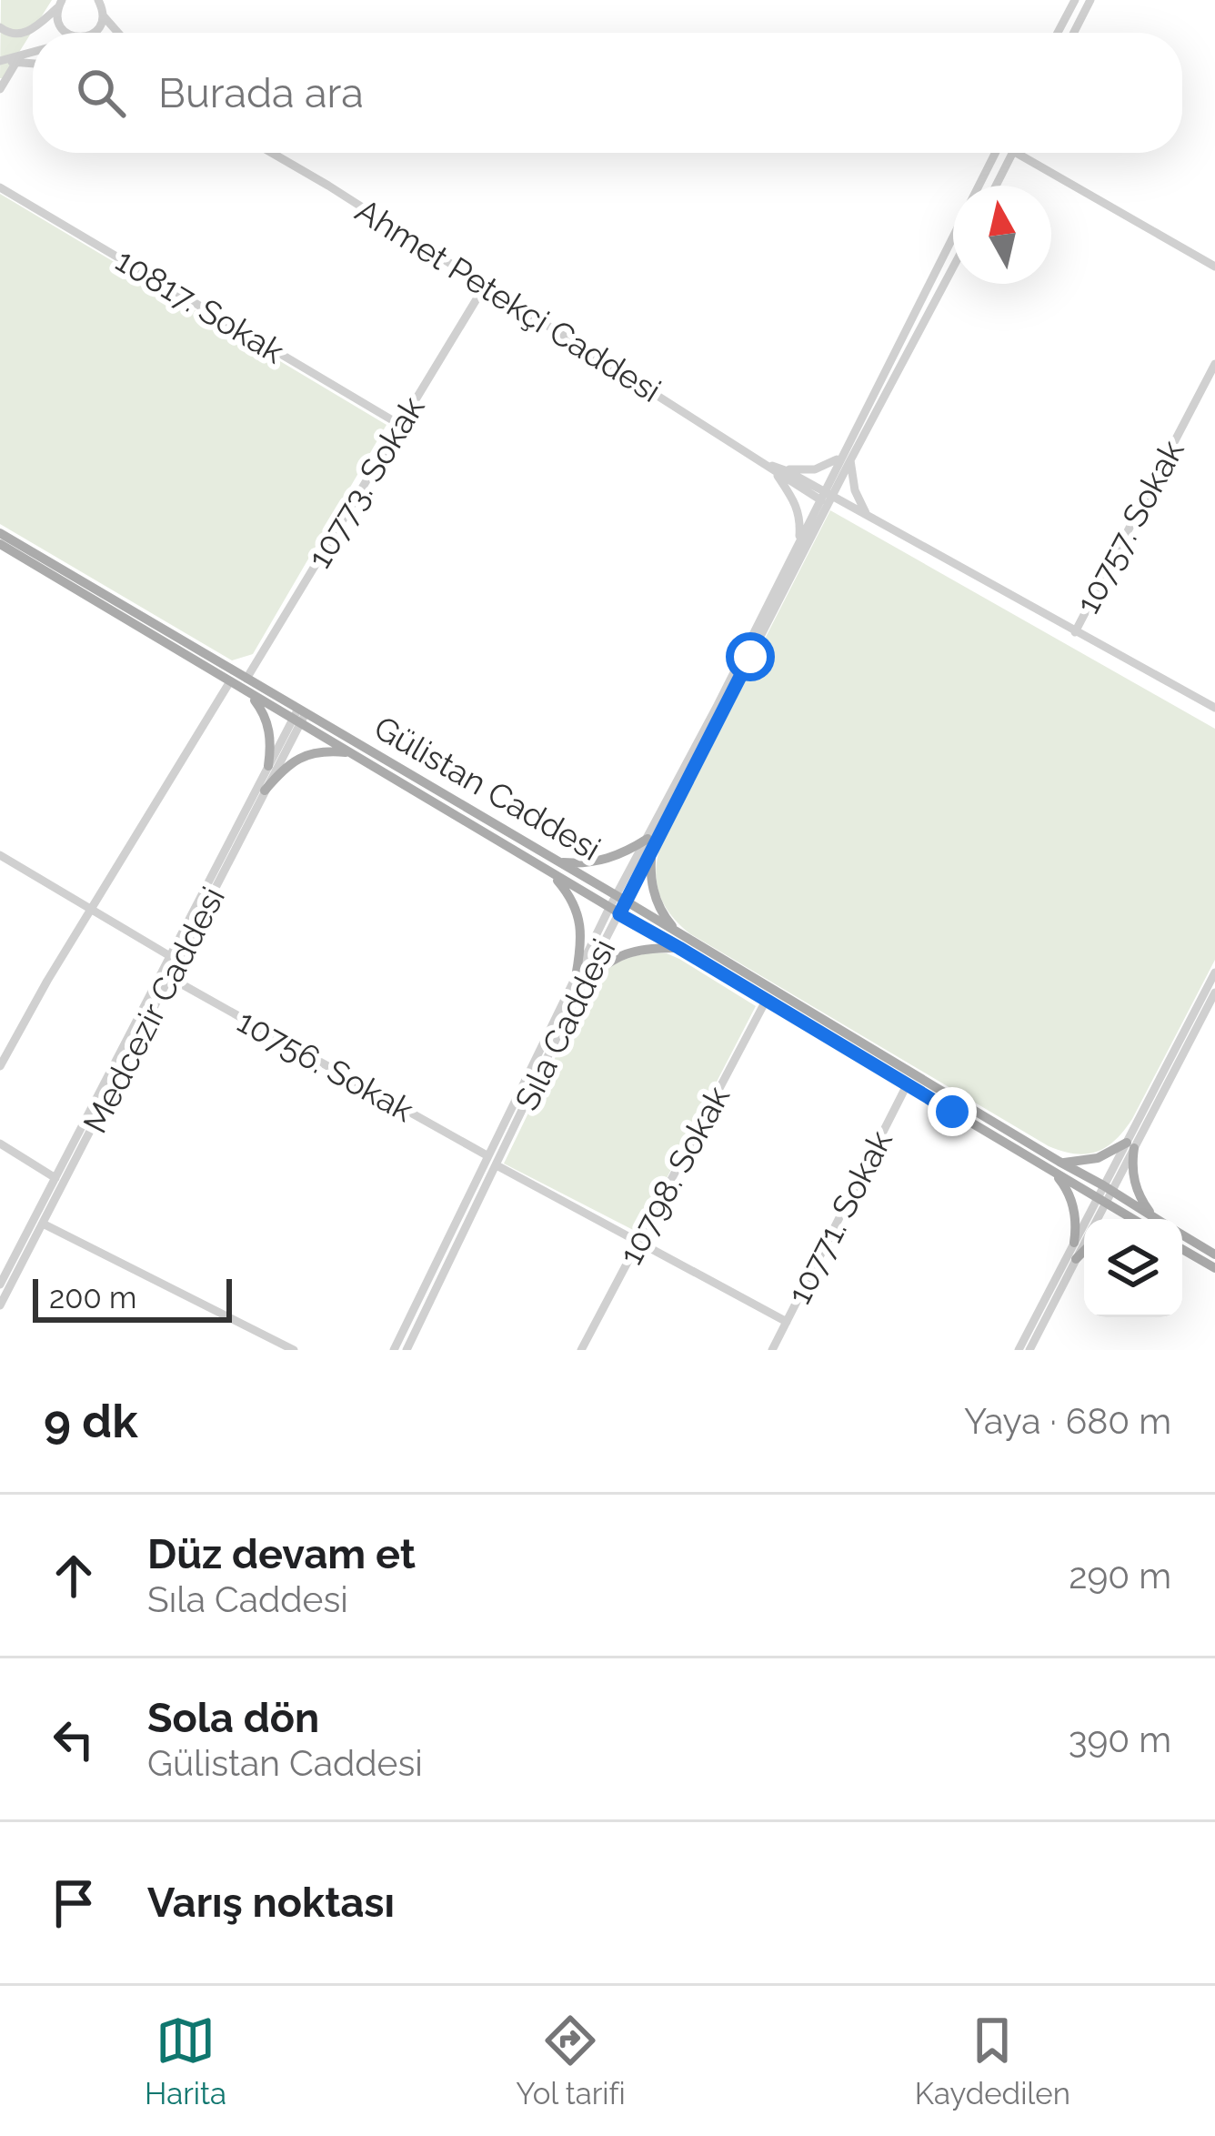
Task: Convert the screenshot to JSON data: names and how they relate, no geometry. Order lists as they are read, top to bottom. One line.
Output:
{"streets":{"main road":["Gülistan Caddesi"],"street":["Ahmet Petekçi Caddesi","10817. Sokak","10773. Sokak","10757. Sokak","Medcezir Caddesi","Sıla Caddesi","10756. Sokak","10798. Sokak","10771. Sokak"]},"crossings":[["Ahmet Petekçi Caddesi","10773. Sokak"],["Ahmet Petekçi Caddesi","10757. Sokak"],["Ahmet Petekçi Caddesi","Sıla Caddesi"],["10817. Sokak","10773. Sokak"],["10773. Sokak","Gülistan Caddesi"],["Gülistan Caddesi","Medcezir Caddesi"],["Gülistan Caddesi","Sıla Caddesi"],["Gülistan Caddesi","10798. Sokak"],["Gülistan Caddesi","10771. Sokak"],["Medcezir Caddesi","10756. Sokak"]],"scale_bar":"200 m","north":"top","page":{"search":"Burada ara","scale":"200 m","heading":["9 dk","Yaya · 680 m"],"list":[["Düz devam et","Sıla Caddesi","290 m"],["Sola dön","Gülistan Caddesi","390 m"],"Varış noktası"],"nav":["Harita","Yol tarifi","Kaydedilen"]}}
